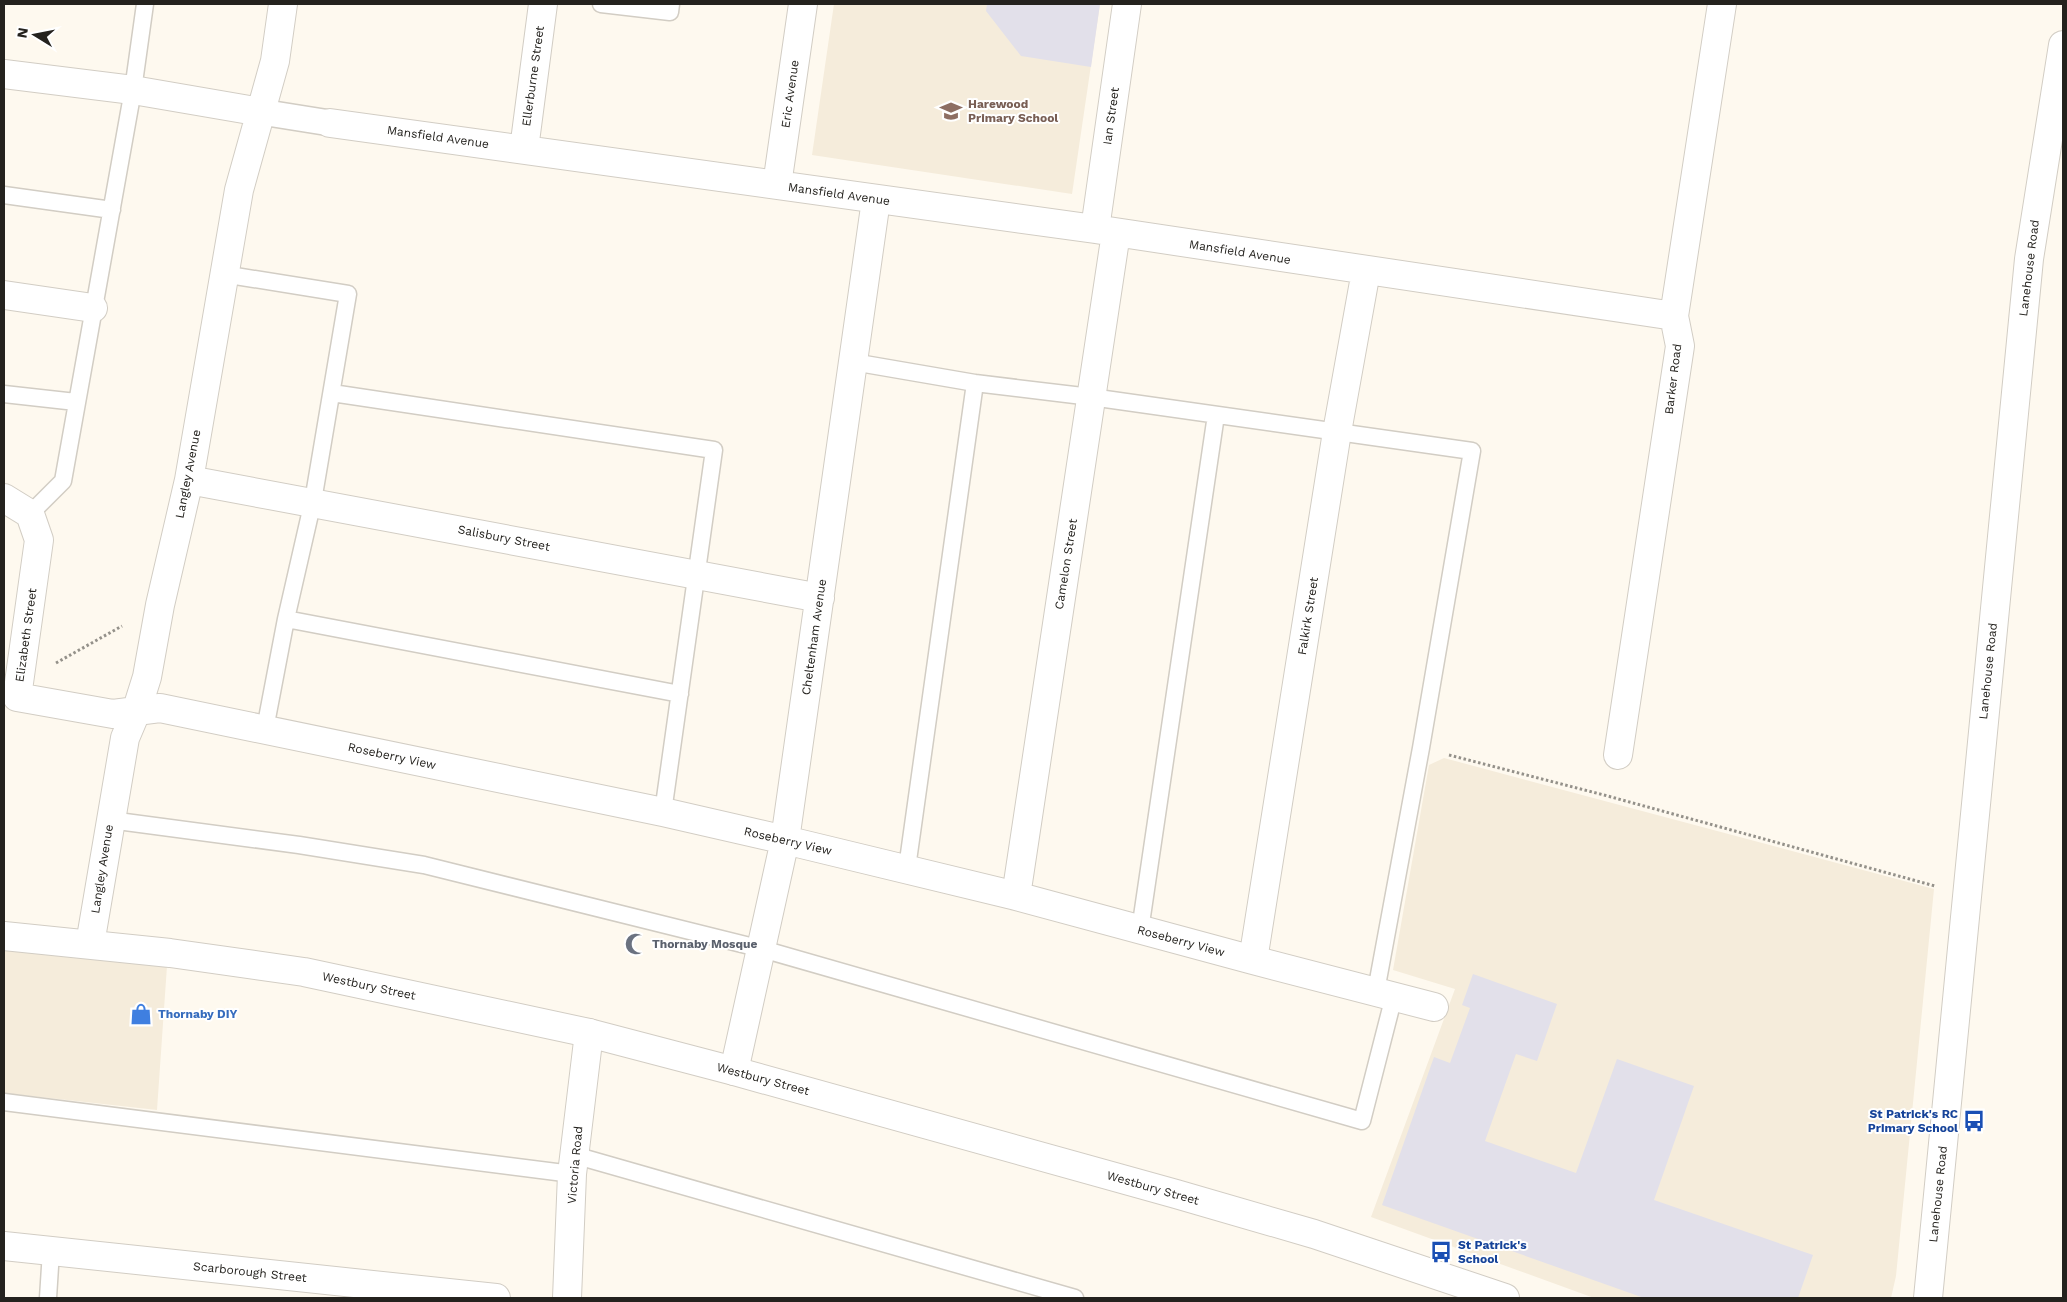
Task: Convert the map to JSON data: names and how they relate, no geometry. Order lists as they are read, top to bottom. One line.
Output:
{"streets":{"street":["Ellerburne Street","Eric Avenue","Ian Street","Mansfield Avenue","Lanehouse Road","Barker Road","Langley Avenue","Salisbury Street","Camelon Street","Falkirk Street","Elizabeth Street","Cheltenham Avenue","Roseberry View","Westbury Street","Victoria Road","Scarborough Street"]},"crossings":[["Ellerburne Street","Mansfield Avenue"],["Eric Avenue","Mansfield Avenue"],["Ian Street","Mansfield Avenue"],["Ian Street","Camelon Street"],["Mansfield Avenue","Barker Road"],["Mansfield Avenue","Langley Avenue"],["Mansfield Avenue","Camelon Street"],["Mansfield Avenue","Falkirk Street"],["Mansfield Avenue","Cheltenham Avenue"],["Langley Avenue","Salisbury Street"],["Langley Avenue","Elizabeth Street"],["Langley Avenue","Roseberry View"],["Langley Avenue","Westbury Street"],["Salisbury Street","Cheltenham Avenue"],["Camelon Street","Roseberry View"],["Falkirk Street","Roseberry View"],["Elizabeth Street","Roseberry View"],["Cheltenham Avenue","Roseberry View"],["Cheltenham Avenue","Westbury Street"],["Westbury Street","Victoria Road"]],"places":{"school or university":["Harewood Primary School"],"mosque":["Thornaby Mosque"],"shop":["Thornaby DIY"],"bus stop":["St Patrick's RC Primary School","St Patrick's School"]},"north":"left"}
